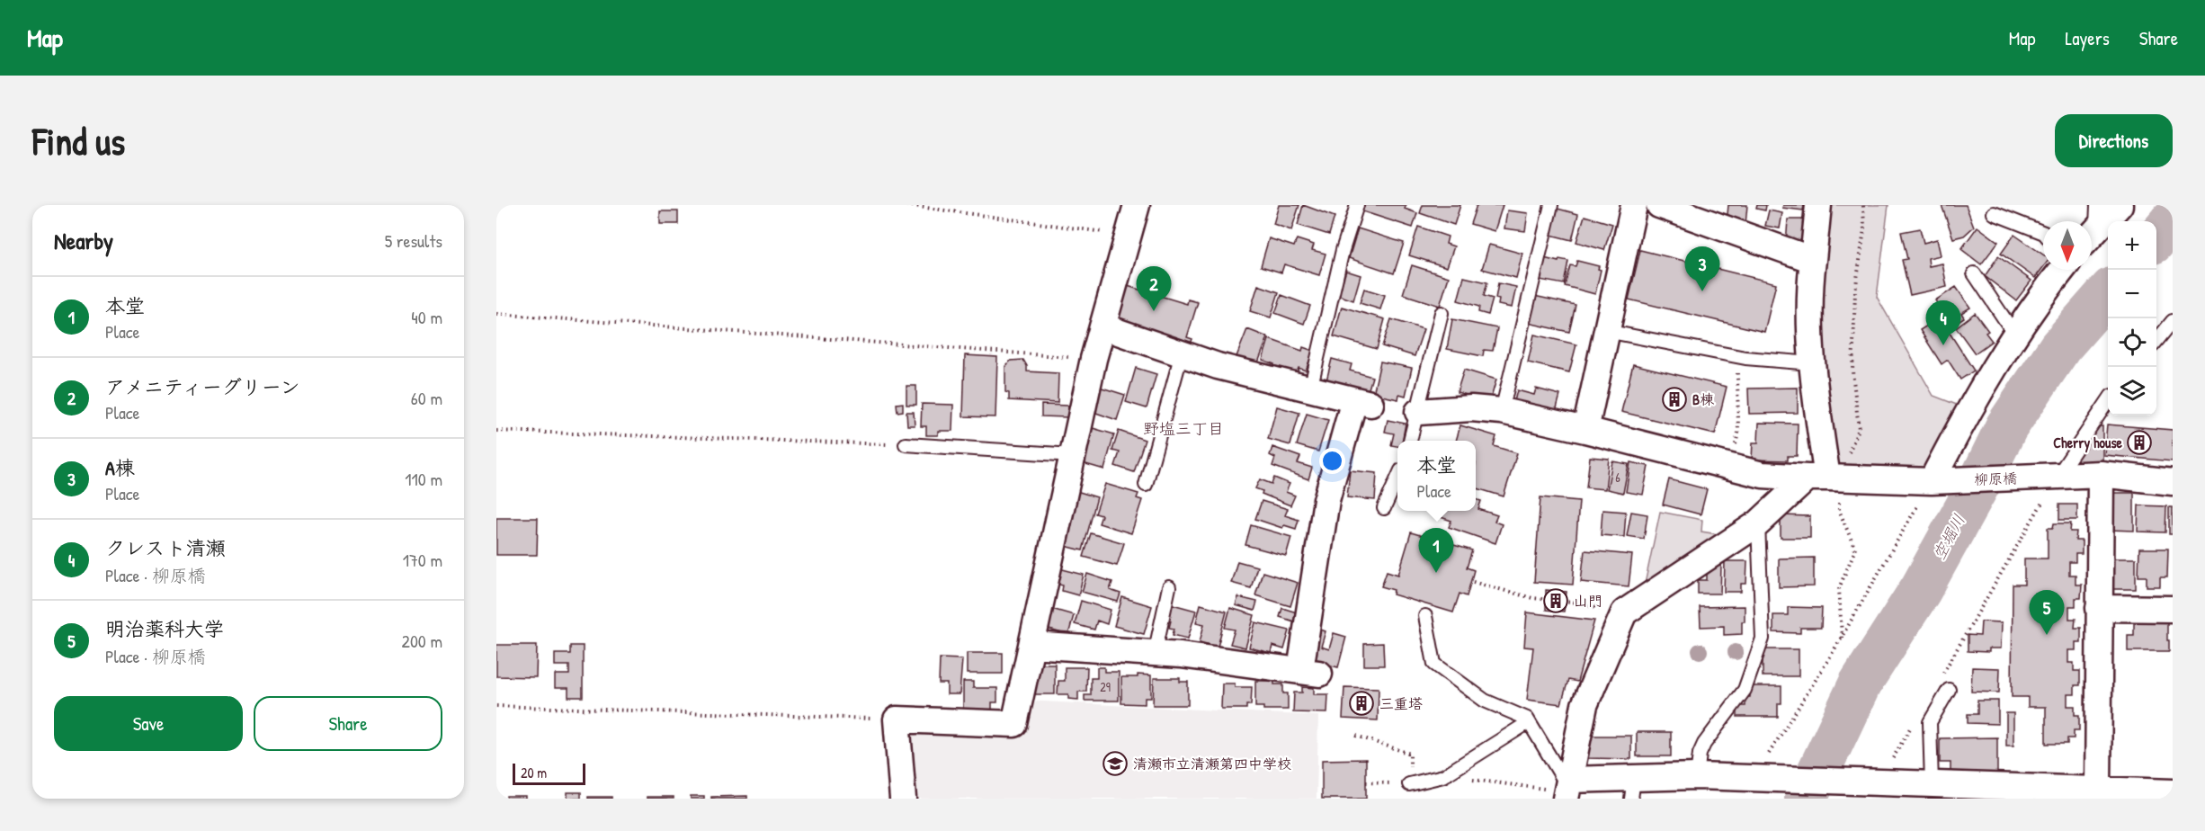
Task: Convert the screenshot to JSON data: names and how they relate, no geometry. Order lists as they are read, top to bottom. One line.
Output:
{"streets":{"street":["柳原橋"]},"districts":["野塩三丁目"],"water":["空堀川"],"places":{"building":["B棟","Cherry house","山門","三重塔"],"school or university":["清瀬市立清瀬第四中学校"]},"house_numbers":["6","29"],"scale_bar":"20 m","north":"bottom","page":{"header":"Map","nav":["Map","Layers","Share"],"buttons":["Directions",["Save","Share"]],"title":"Find us","heading":["Nearby","5 results"],"map_buttons":["+","−"],"pins":["3","2","4","1","5"],"list":[{"mark":"1","name":"本堂","note":"Place","value":"40 m"},{"mark":"2","name":"アメニティーグリーン","note":"Place","value":"60 m"},{"mark":"3","name":"A棟","note":"Place","value":"110 m"},{"mark":"4","name":"クレスト清瀬","note":"Place · 柳原橋","value":"170 m"},{"mark":"5","name":"明治薬科大学","note":"Place · 柳原橋","value":"200 m"}],"popup":["本堂","Place"],"scale":"20 m"}}
